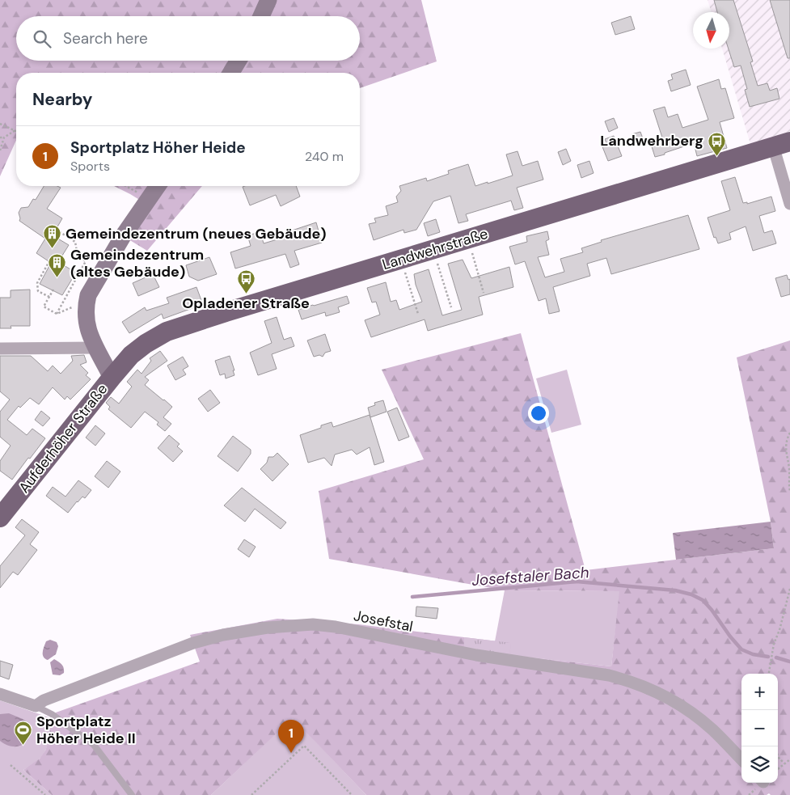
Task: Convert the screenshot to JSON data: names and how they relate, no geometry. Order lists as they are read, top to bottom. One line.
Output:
{"streets":{"main road":["Landwehrstraße","Aufderhöher Straße"],"street":["Josefstal"]},"crossings":[["Landwehrstraße","Aufderhöher Straße"]],"water":["Josefstaler Bach"],"places":{"bus stop":["Landwehrberg","Opladener Straße"],"building":["Gemeindezentrum (neues Gebäude)","Gemeindezentrum (altes Gebäude)"],"sports":["Sportplatz Höher Heide II"]},"north":"bottom","page":{"search":"Search here","heading":"Nearby","list":[{"mark":"1","name":"Sportplatz Höher Heide","note":"Sports","value":"240 m"}],"map_buttons":["+","−"],"pins":"1"}}
